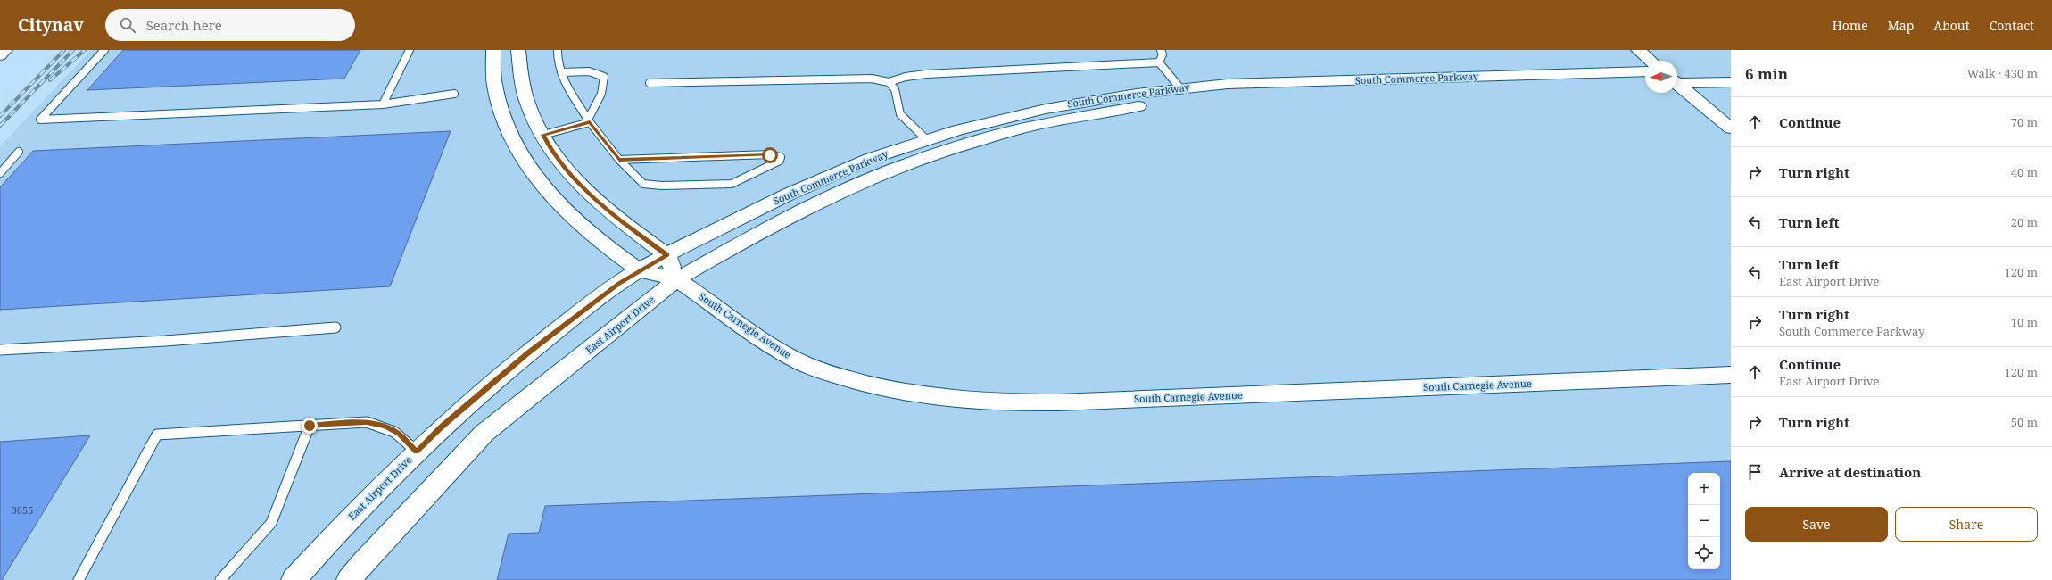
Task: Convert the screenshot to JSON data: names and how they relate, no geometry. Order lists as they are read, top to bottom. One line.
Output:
{"streets":{"main road":["South Commerce Parkway","East Airport Drive","South Carnegie Avenue"]},"crossings":[["South Commerce Parkway","East Airport Drive"],["South Commerce Parkway","South Carnegie Avenue"],["East Airport Drive","South Carnegie Avenue"]],"house_numbers":["3655"],"north":"left","page":{"header":"Citynav","search":"Search here","nav":["Home","Map","About","Contact"],"heading":["6 min","Walk · 430 m"],"list":[["Continue","70 m"],["Turn right","40 m"],["Turn left","20 m"],["Turn left","East Airport Drive","120 m"],["Turn right","South Commerce Parkway","10 m"],["Continue","East Airport Drive","120 m"],["Turn right","50 m"],"Arrive at destination"],"map_buttons":["+","−"],"buttons":["Save","Share"]}}
